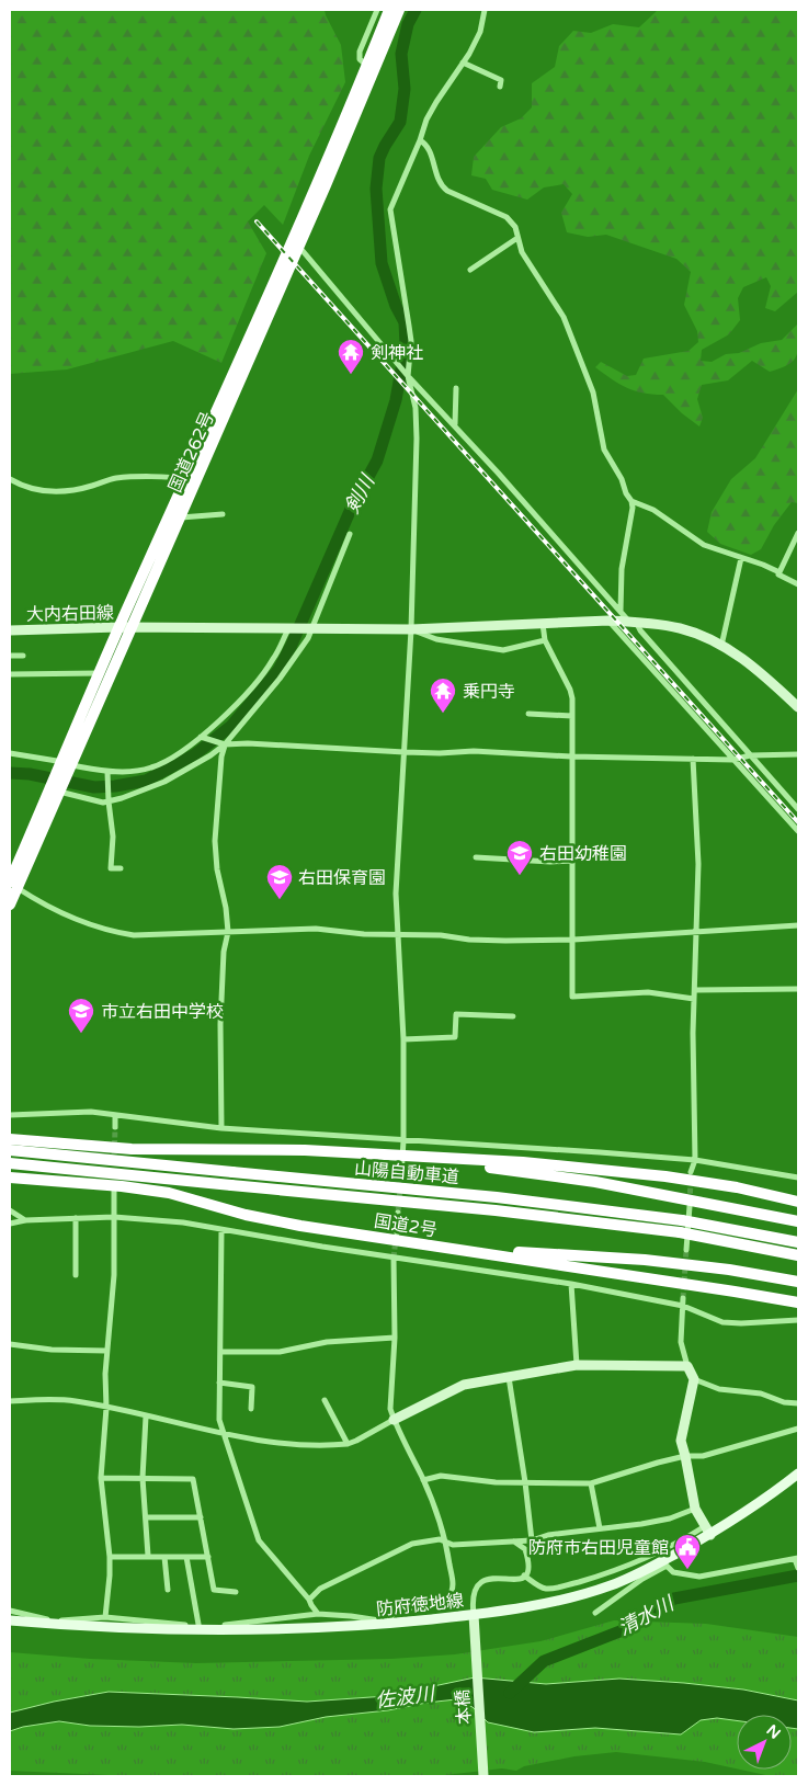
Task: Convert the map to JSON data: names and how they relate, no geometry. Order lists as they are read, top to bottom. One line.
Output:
{"streets":{"highway":["国道262号","山陽自動車道","国道2号"],"main road":["防府徳地線"],"street":["大内右田線","本橋"]},"crossings":[["国道262号","大内右田線"],["防府徳地線","本橋"]],"water":["剣川","清水川","佐波川"],"places":{"temple":["剣神社","乗円寺"],"school or university":["右田幼稚園","右田保育園","市立右田中学校"],"public building":["防府市右田児童館"]},"north":"top right"}
